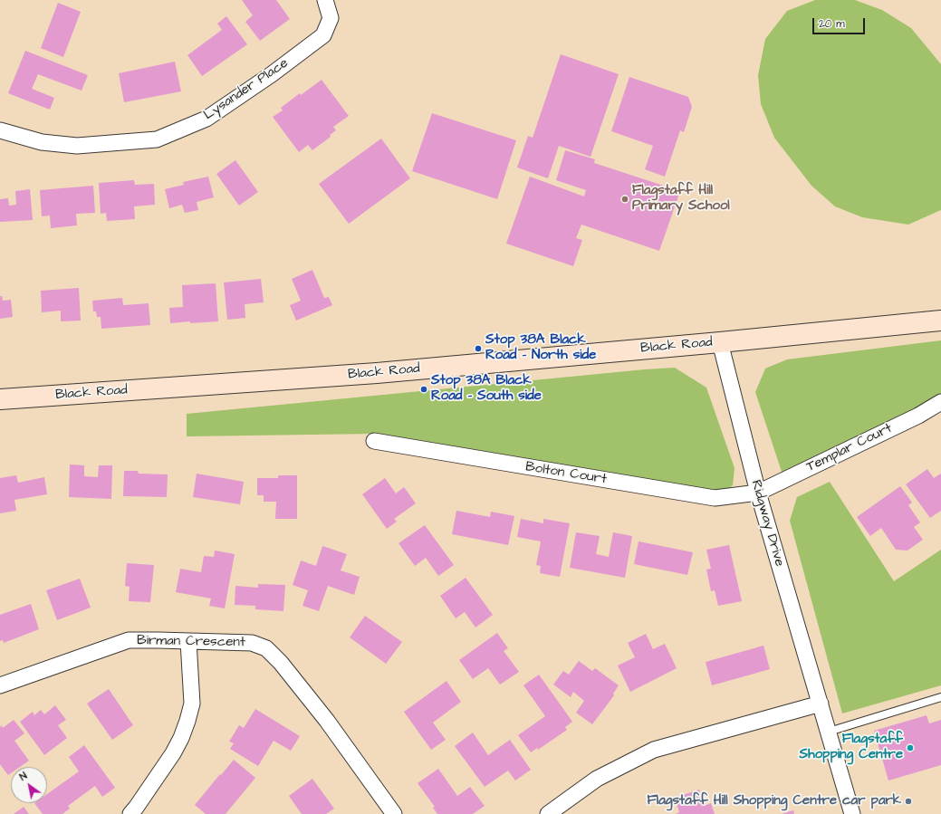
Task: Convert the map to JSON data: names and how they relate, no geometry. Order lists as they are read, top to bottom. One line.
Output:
{"streets":{"main road":["Black Road"],"street":["Lysander Place","Templar Court","Bolton Court","Ridgway Drive","Birman Crescent"]},"crossings":[["Black Road","Ridgway Drive"],["Templar Court","Bolton Court"],["Templar Court","Ridgway Drive"],["Bolton Court","Ridgway Drive"]],"places":["Flagstaff Hill Primary School","Stop 38A Black Road - North side","Stop 38A Black Road - South side","Flagstaff Shopping Centre","Flagstaff Hill Shopping Centre car park"],"scale_bar":"20 m","north":"top left"}
